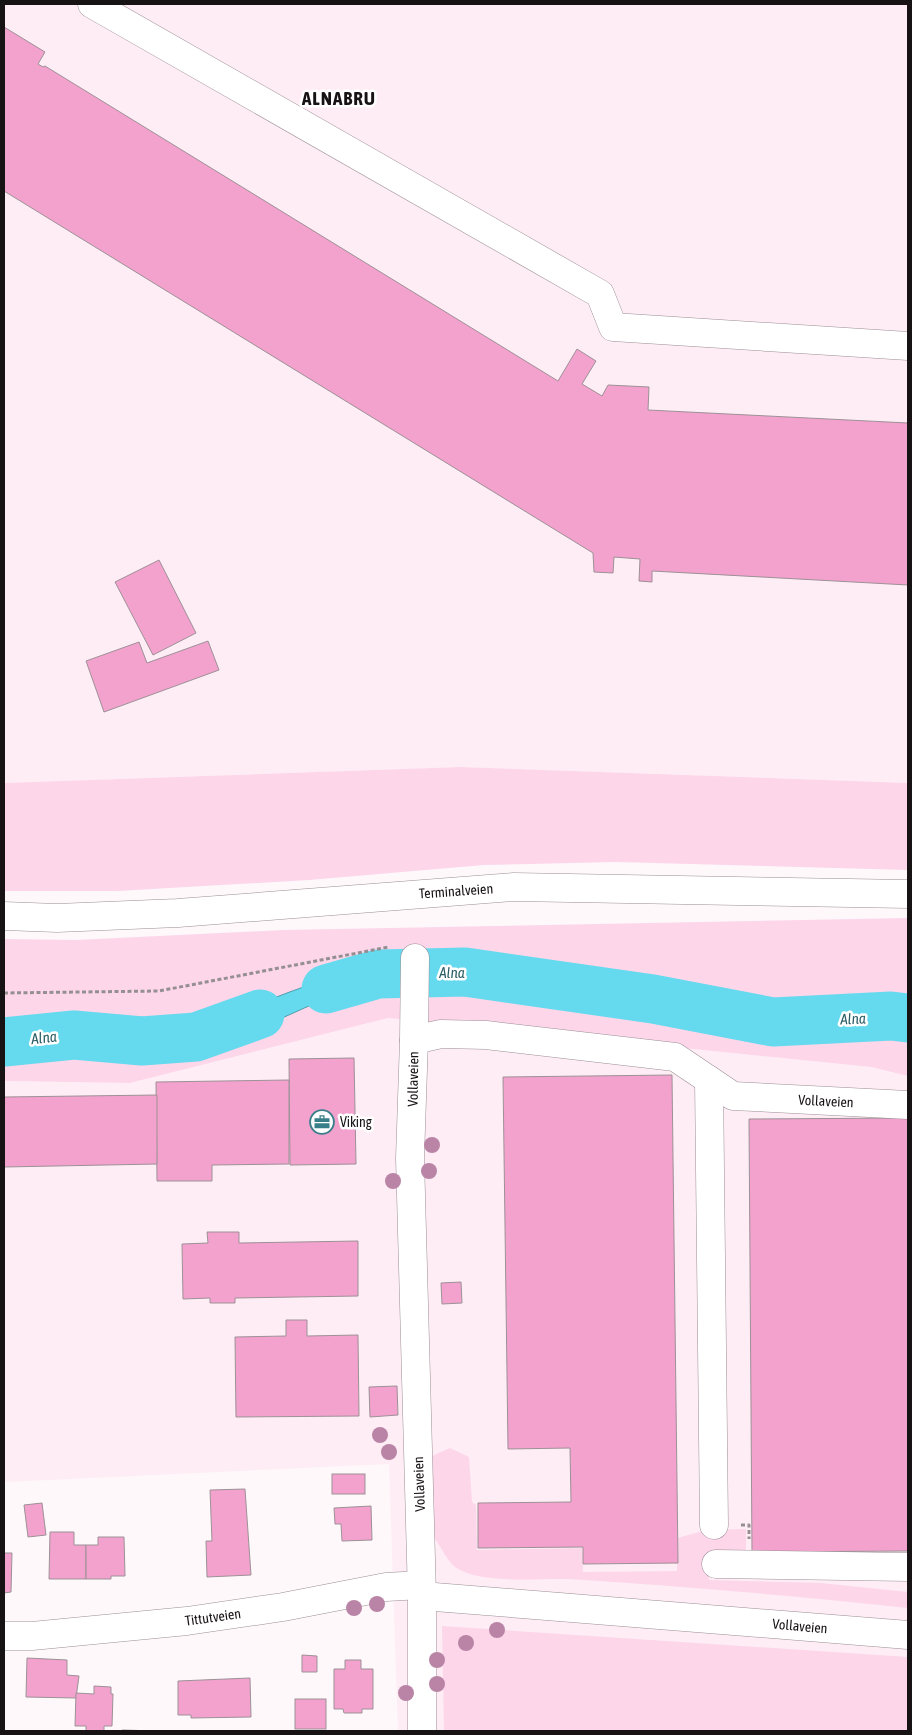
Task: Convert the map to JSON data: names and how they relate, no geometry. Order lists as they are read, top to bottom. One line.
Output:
{"streets":{"street":["Terminalveien","Vollaveien","Tittutveien"]},"crossings":[["Vollaveien","Tittutveien"]],"districts":["ALNABRU"],"water":["Alna"],"places":{"office":["Viking"]}}
